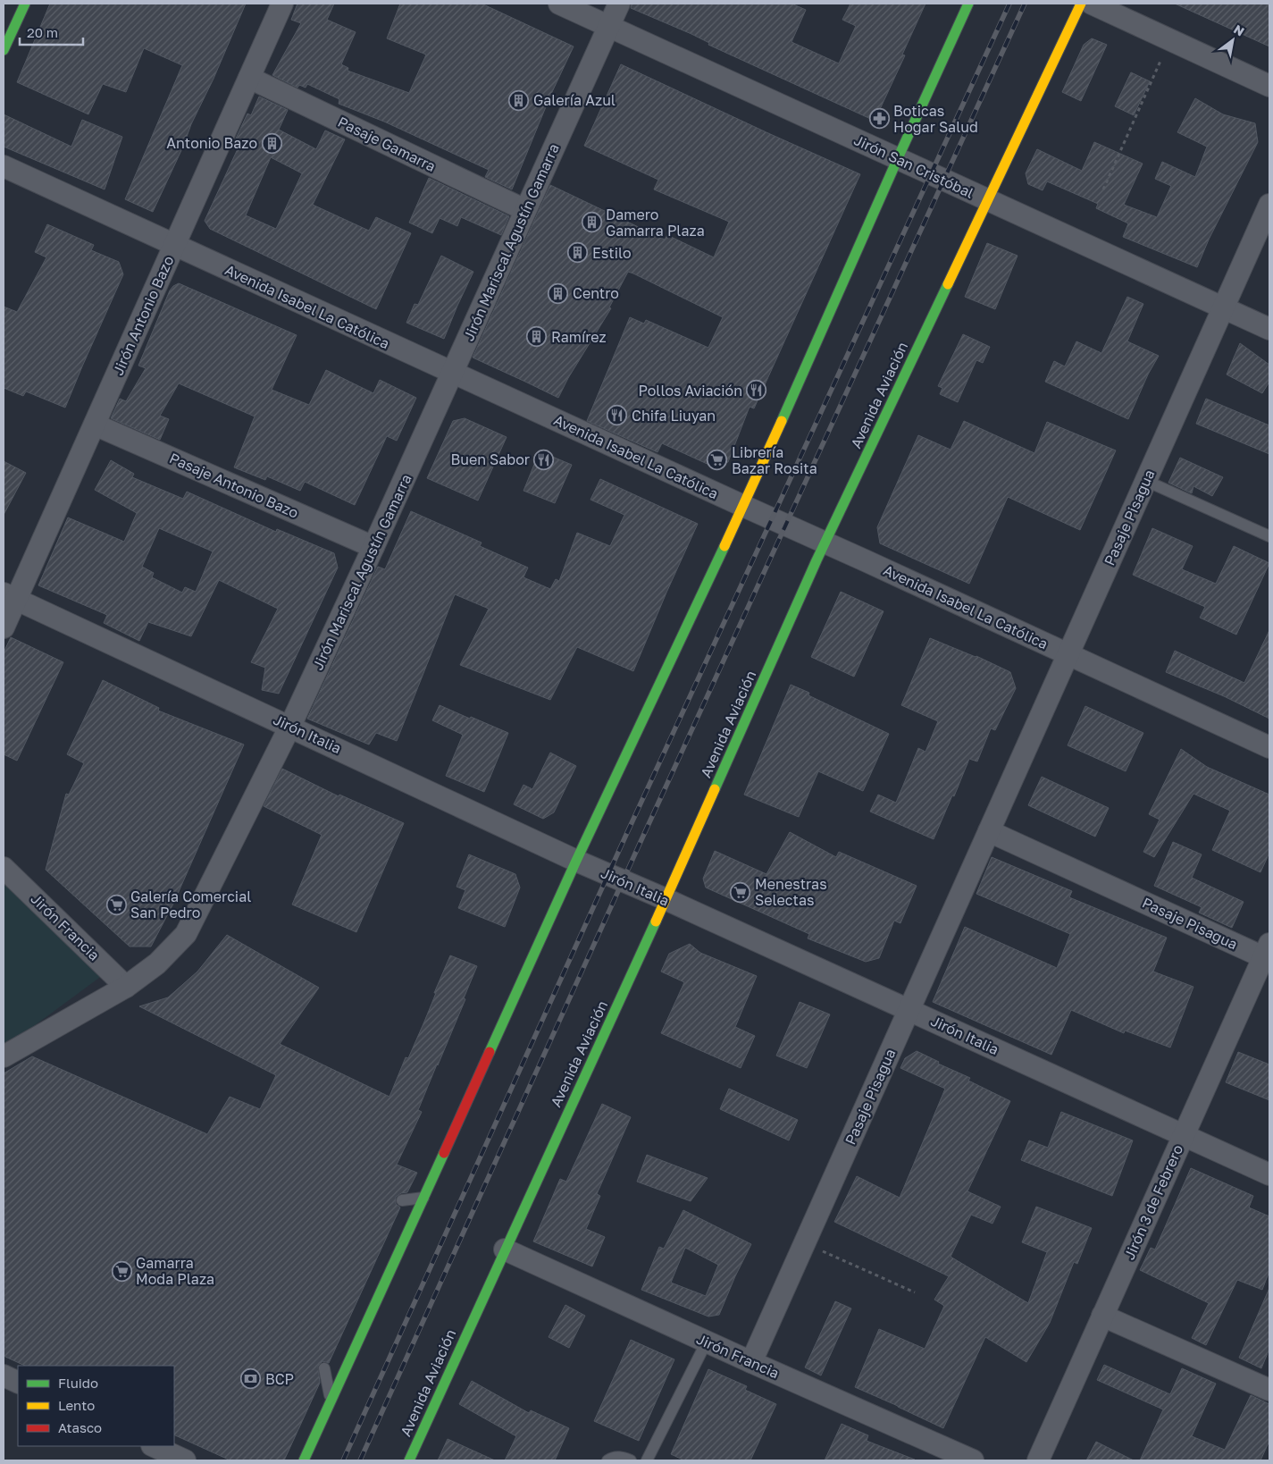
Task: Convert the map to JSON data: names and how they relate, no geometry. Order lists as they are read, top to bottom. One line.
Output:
{"streets":{"main road":["Avenida Aviación"],"street":["Pasaje Gamarra","Jirón San Cristóbal","Jirón Mariscal Agustín Gamarra","Avenida Isabel La Católica","Jirón Antonio Bazo","Pasaje Antonio Bazo","Pasaje Pisagua","Jirón Italia","Jirón Francia","Jirón 3 de Febrero"]},"crossings":[["Pasaje Gamarra","Jirón Mariscal Agustín Gamarra"],["Pasaje Gamarra","Jirón Antonio Bazo"],["Jirón San Cristóbal","Jirón Mariscal Agustín Gamarra"],["Jirón San Cristóbal","Avenida Aviación"],["Jirón San Cristóbal","Pasaje Pisagua"],["Jirón Mariscal Agustín Gamarra","Avenida Isabel La Católica"],["Jirón Mariscal Agustín Gamarra","Pasaje Antonio Bazo"],["Jirón Mariscal Agustín Gamarra","Jirón Italia"],["Jirón Mariscal Agustín Gamarra","Jirón Francia"],["Avenida Isabel La Católica","Jirón Antonio Bazo"],["Avenida Isabel La Católica","Avenida Aviación"],["Avenida Isabel La Católica","Pasaje Pisagua"],["Jirón Antonio Bazo","Pasaje Antonio Bazo"],["Jirón Antonio Bazo","Jirón Italia"],["Avenida Aviación","Jirón Italia"],["Avenida Aviación","Jirón Francia"],["Pasaje Pisagua","Jirón Italia"],["Pasaje Pisagua","Jirón Francia"],["Pasaje Pisagua","Jirón 3 de Febrero"],["Jirón Italia","Jirón 3 de Febrero"]],"places":{"building":["Galería Azul","Antonio Bazo","Damero Gamarra Plaza","Estilo","Centro","Ramírez"],"pharmacy":["Boticas Hogar Salud"],"restaurant":["Pollos Aviación","Chifa Liuyan","Buen Sabor"],"supermarket":["Librería Bazar Rosita","Menestras Selectas","Galería Comercial San Pedro","Gamarra Moda Plaza"],"bank":["BCP"]},"legend":["Fluido","Lento","Atasco"],"scale_bar":"20 m","north":"top right"}
